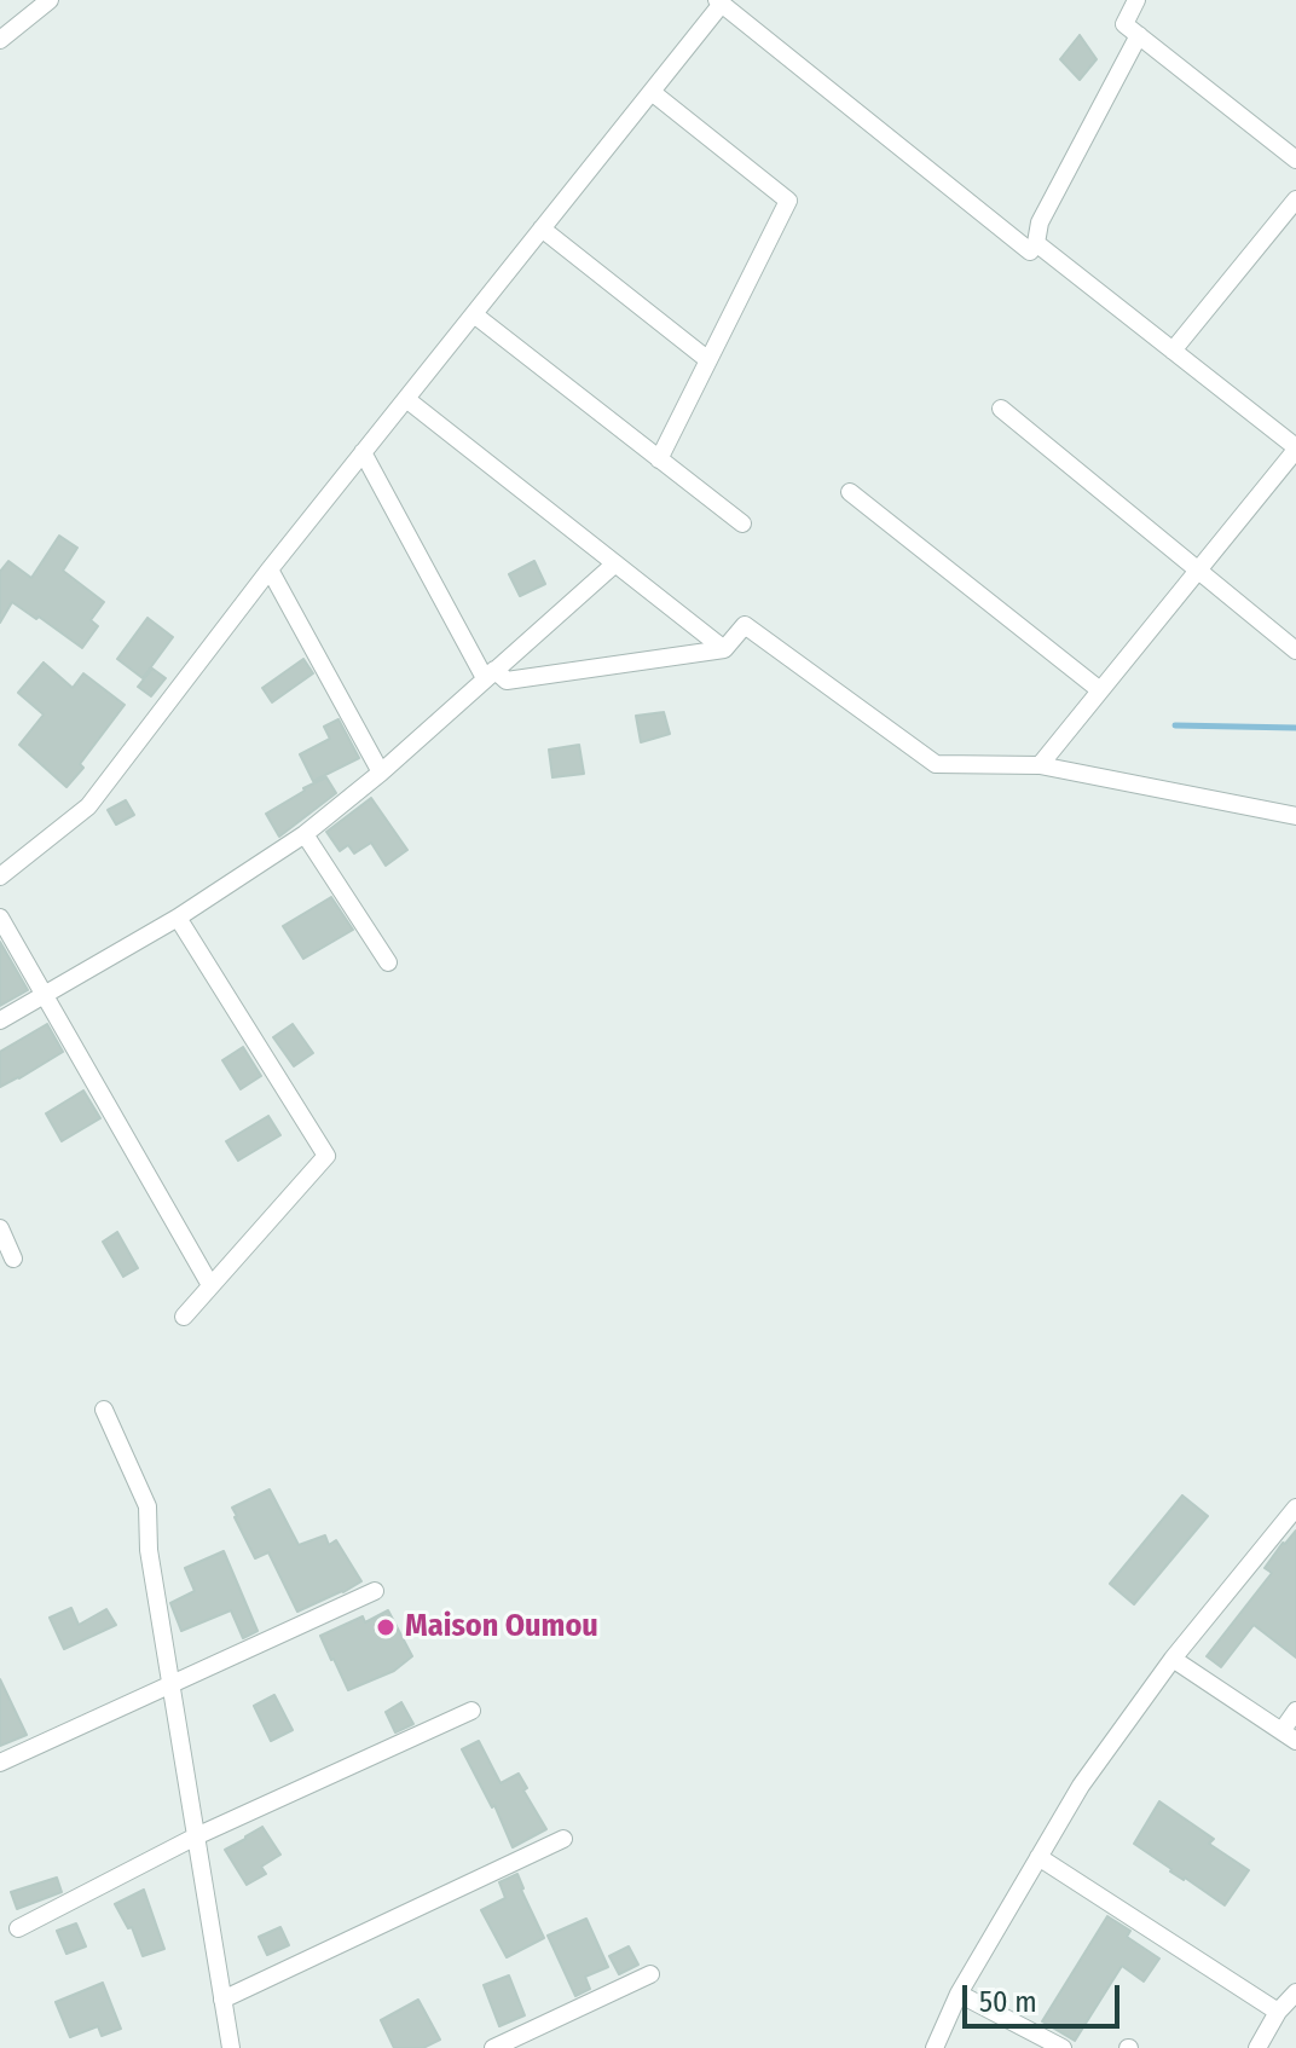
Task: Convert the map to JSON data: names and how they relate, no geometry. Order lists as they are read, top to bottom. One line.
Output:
{"places":["Maison Oumou"],"scale_bar":"50 m"}
